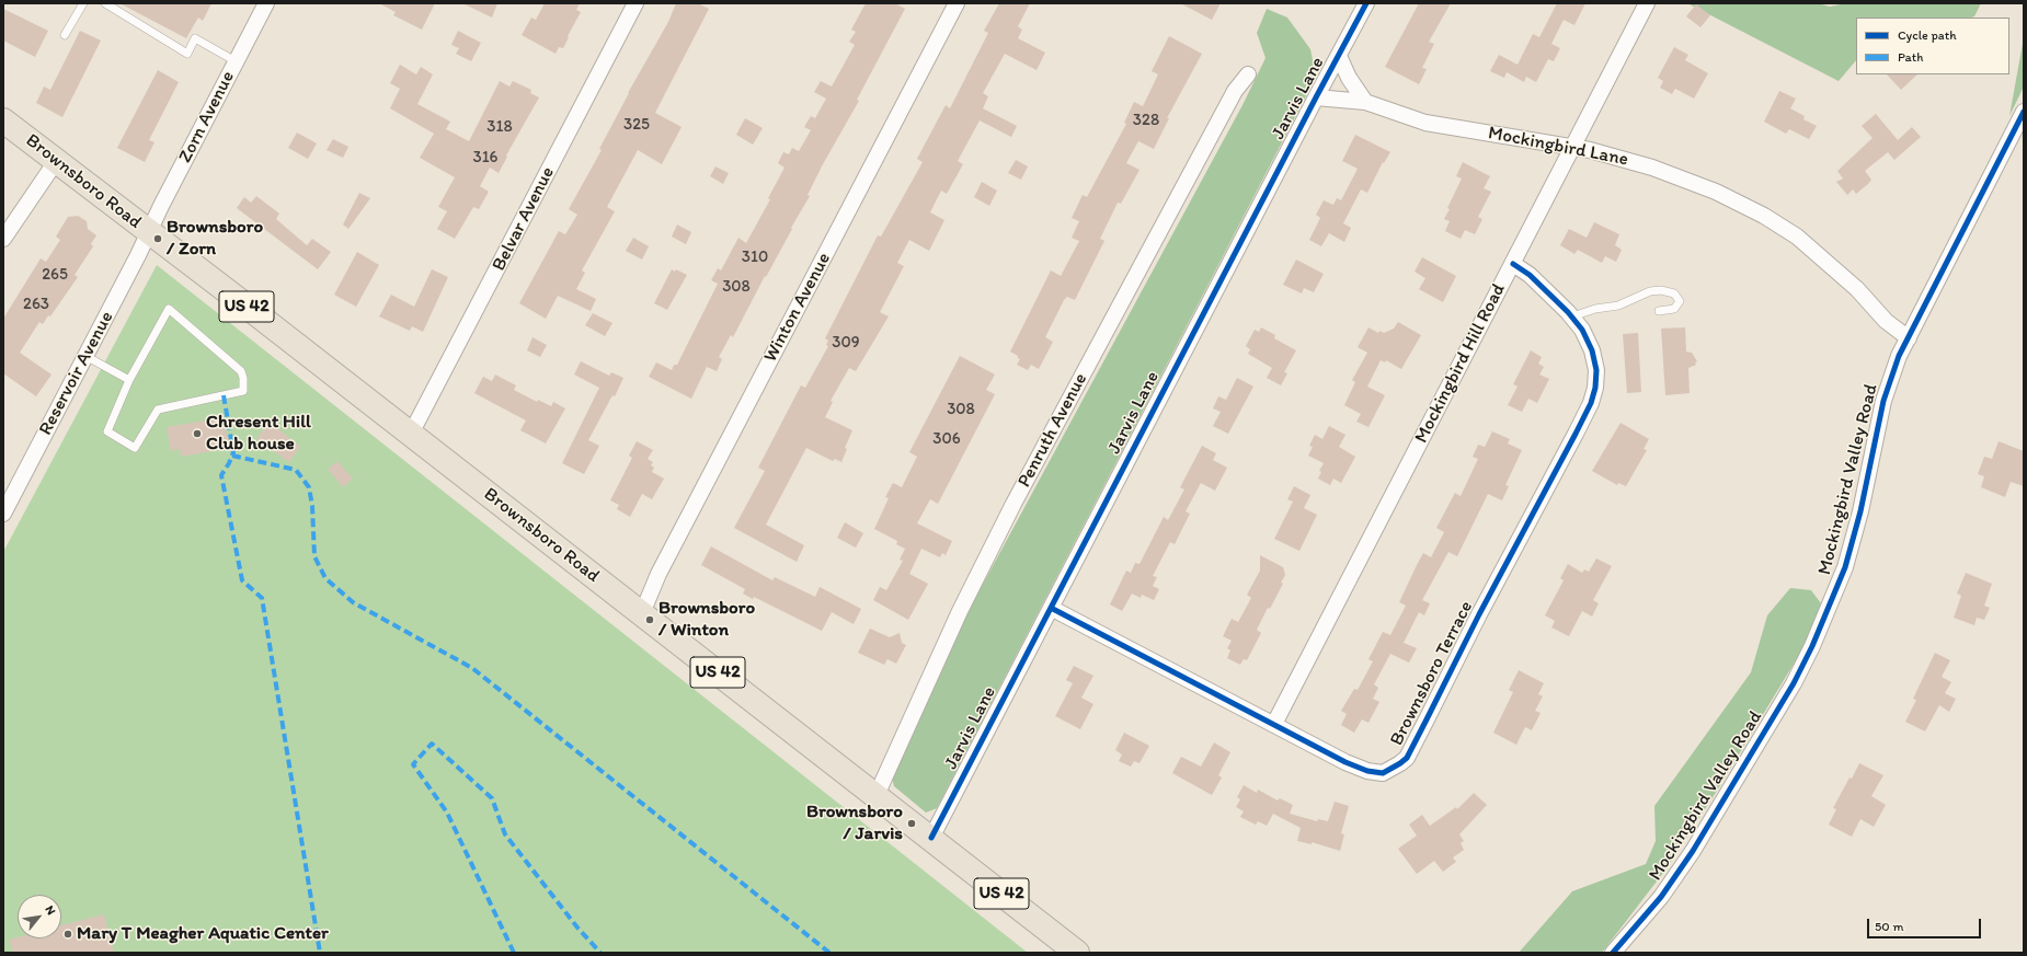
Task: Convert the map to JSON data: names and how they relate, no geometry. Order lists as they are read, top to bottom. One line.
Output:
{"streets":{"main road":["Brownsboro Road","US 42"],"street":["Jarvis Lane","Zorn Avenue","Mockingbird Lane","Belvar Avenue","Winton Avenue","Mockingbird Hill Road","Reservoir Avenue","Penruth Avenue","Mockingbird Valley Road","Brownsboro Terrace"]},"crossings":[["Jarvis Lane","Mockingbird Lane"],["Jarvis Lane","Brownsboro Road"],["Jarvis Lane","Brownsboro Terrace"],["Zorn Avenue","Brownsboro Road"],["Zorn Avenue","Reservoir Avenue"],["Mockingbird Lane","Mockingbird Hill Road"],["Mockingbird Lane","Mockingbird Valley Road"],["Brownsboro Road","Belvar Avenue"],["Brownsboro Road","Winton Avenue"],["Brownsboro Road","Reservoir Avenue"],["Brownsboro Road","Penruth Avenue"],["Mockingbird Hill Road","Brownsboro Terrace"]],"places":["Brownsboro / Zorn","Chresent Hill Club house","Brownsboro / Winton","Brownsboro / Jarvis","Mary T Meagher Aquatic Center"],"house_numbers":["328","325","318","316","310","265","308","263","309","308","306"],"legend":["Cycle path","Path"],"scale_bar":"50 m","north":"top right"}
